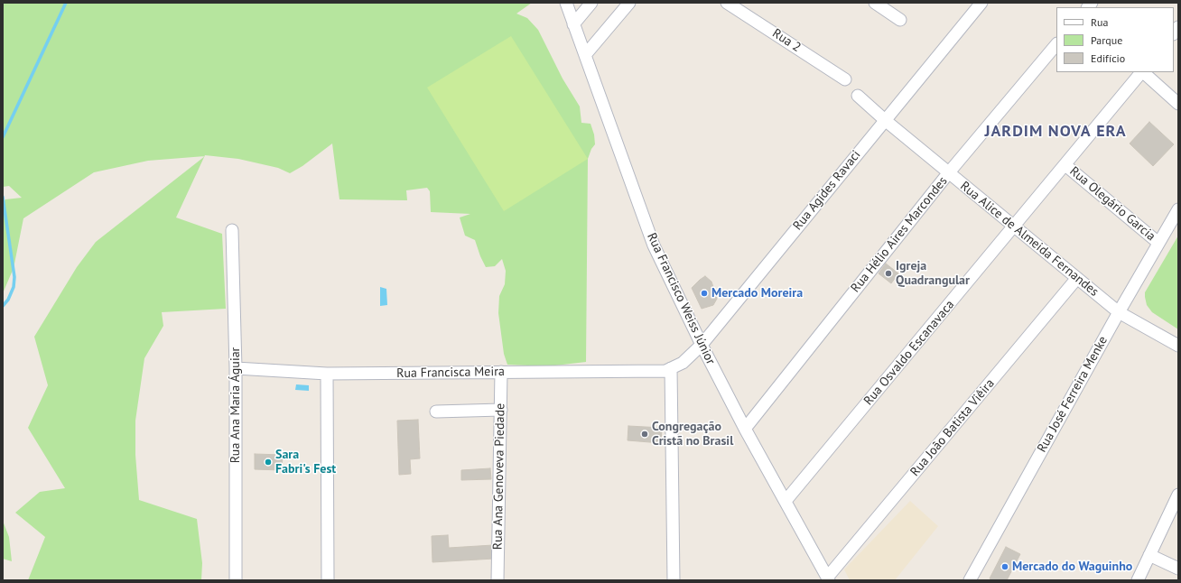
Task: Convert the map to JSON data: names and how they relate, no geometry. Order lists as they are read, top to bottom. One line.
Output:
{"streets":{"street":["Rua 2","Rua Agides Ravaci","Rua Olegário Garcia","Rua Hélio Aires Marcondes","Rua Alice de Almeida Fernandes","Rua Francisco Weiss Júnior","Rua Osvaldo Escanavaca","Rua Francisca Meira","Rua José Ferreira Menke","Rua Ana Maria Águiar","Rua João Batista Viêira","Rua Ana Genoveva Piedade"]},"crossings":[["Rua Agides Ravaci","Rua Alice de Almeida Fernandes"],["Rua Agides Ravaci","Rua Francisco Weiss Júnior"],["Rua Agides Ravaci","Rua Francisca Meira"],["Rua Olegário Garcia","Rua Osvaldo Escanavaca"],["Rua Olegário Garcia","Rua José Ferreira Menke"],["Rua Hélio Aires Marcondes","Rua Alice de Almeida Fernandes"],["Rua Hélio Aires Marcondes","Rua Francisco Weiss Júnior"],["Rua Alice de Almeida Fernandes","Rua Osvaldo Escanavaca"],["Rua Alice de Almeida Fernandes","Rua José Ferreira Menke"],["Rua Alice de Almeida Fernandes","Rua João Batista Viêira"],["Rua Francisco Weiss Júnior","Rua Osvaldo Escanavaca"],["Rua Francisco Weiss Júnior","Rua João Batista Viêira"],["Rua Francisca Meira","Rua Ana Maria Águiar"],["Rua Francisca Meira","Rua Ana Genoveva Piedade"]],"districts":["JARDIM NOVA ERA"],"places":["Igreja Quadrangular","Mercado Moreira","Congregação Cristã no Brasil","Sara Fabri's Fest","Mercado do Waguinho"],"legend":["Rua","Parque","Edifício"]}
